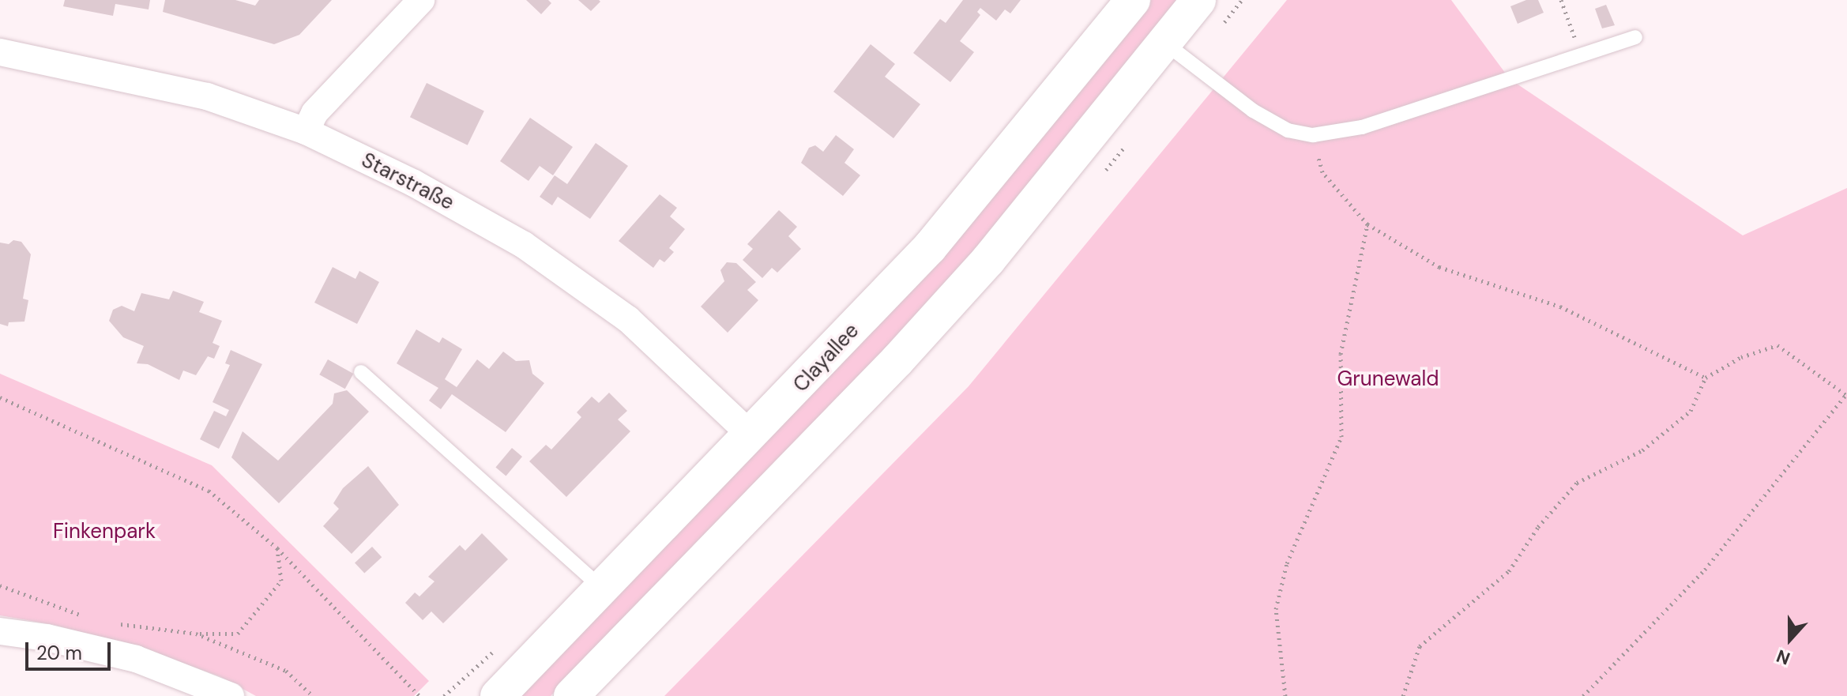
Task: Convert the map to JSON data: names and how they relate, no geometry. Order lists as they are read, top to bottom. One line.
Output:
{"streets":{"main road":["Clayallee"],"street":["Starstraße"]},"crossings":[["Starstraße","Clayallee"]],"parks":["Grunewald","Finkenpark"],"scale_bar":"20 m","north":"bottom"}
